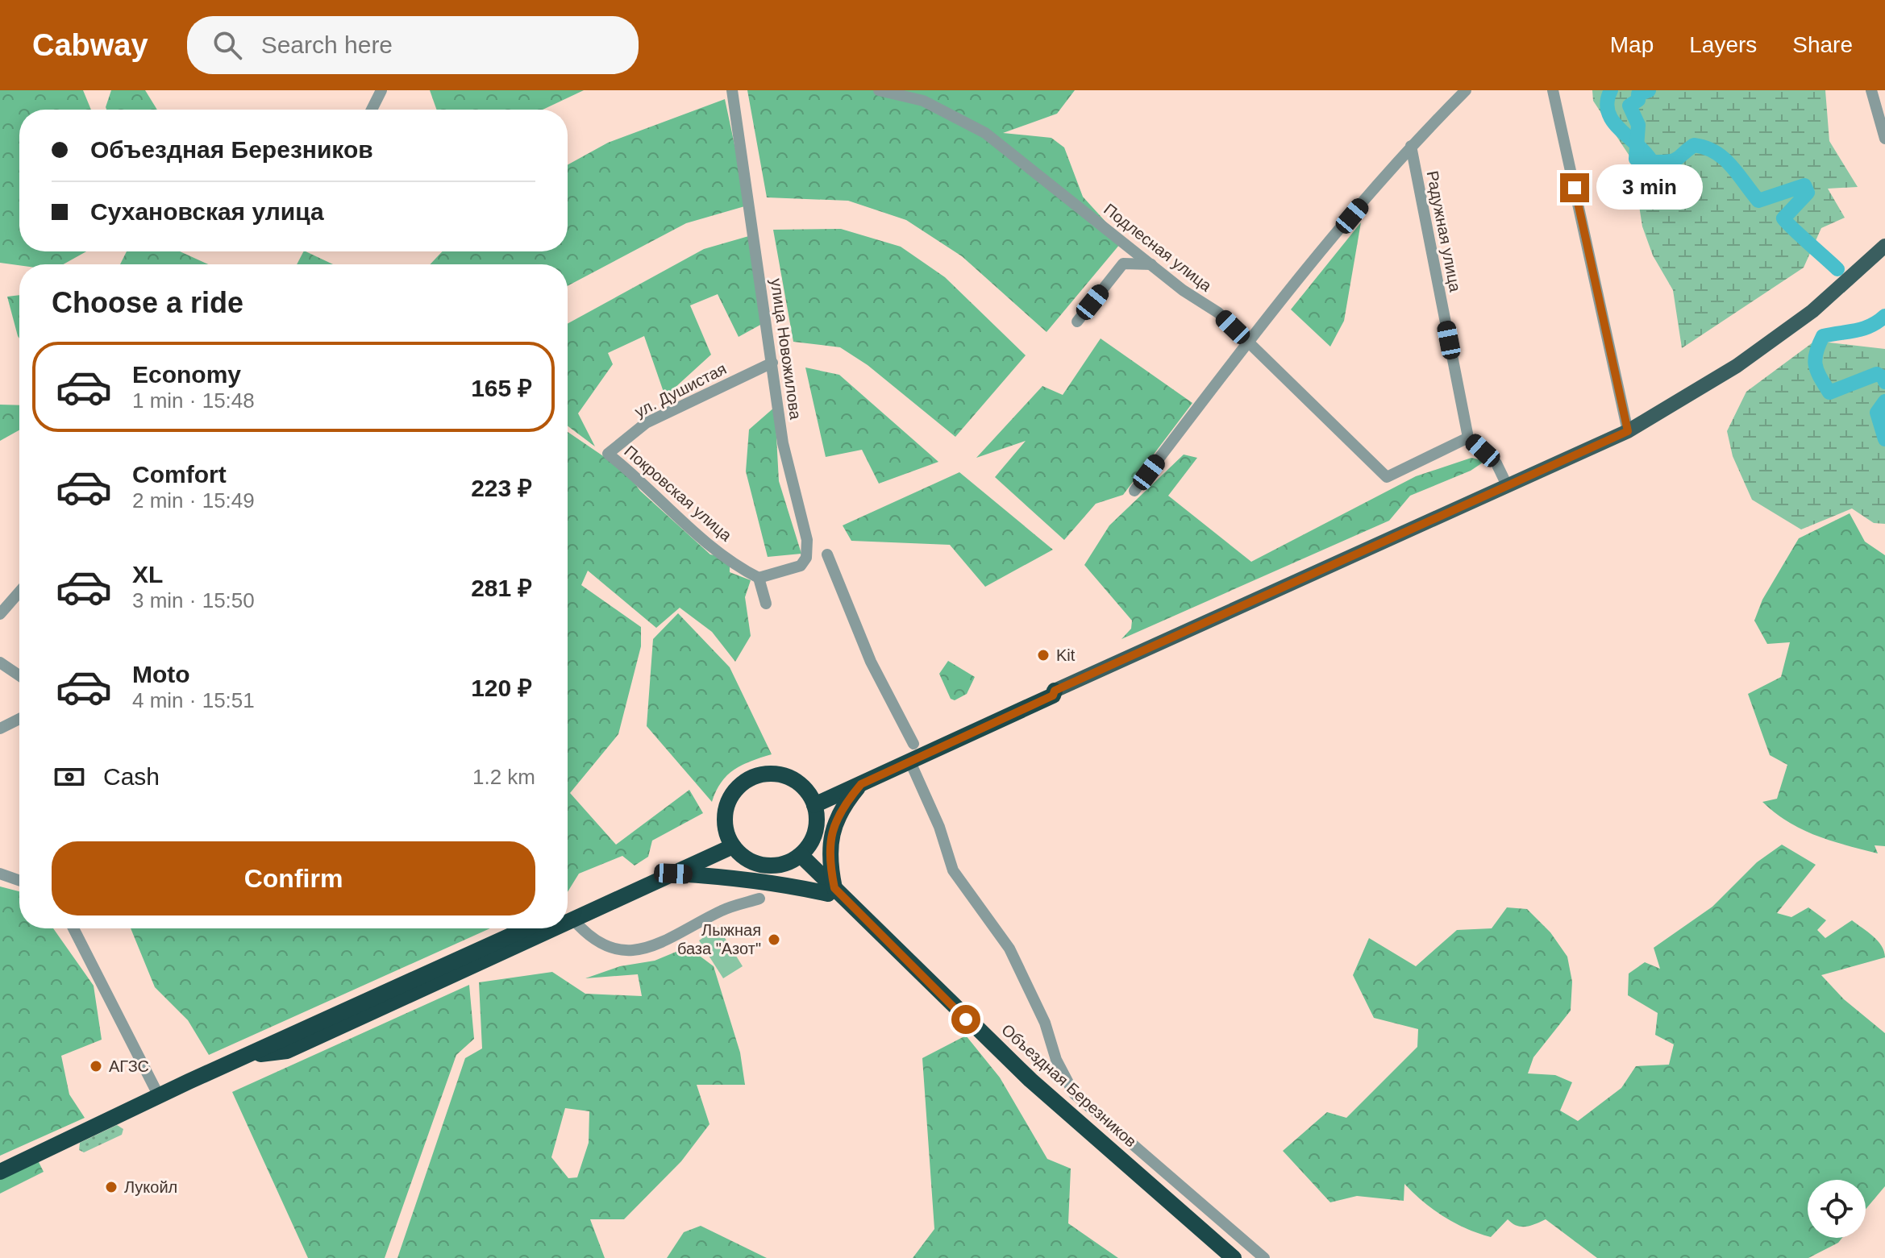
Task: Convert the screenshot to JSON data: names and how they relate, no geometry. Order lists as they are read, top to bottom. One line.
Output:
{"streets":{"highway":["Объездная Березников"],"street":["Радужная улица","Подлесная улица","улица Новожилова","ул. Душистая","Покровская улица"]},"crossings":[["Радужная улица","Подлесная улица"],["улица Новожилова","ул. Душистая"],["улица Новожилова","Покровская улица"],["ул. Душистая","Покровская улица"]],"places":["Kit","Лыжная база \"Азот\"","АГЗС","Лукойл"],"page":{"header":"Cabway","search":"Search here","nav":["Map","Layers","Share"],"banner":["Объездная Березников","Сухановская улица"],"bubble":"3 min","heading":"Choose a ride","list":[{"name":"Economy","note":"1 min · 15:48","value":"165 ₽"},{"name":"Comfort","note":"2 min · 15:49","value":"223 ₽"},{"name":"XL","note":"3 min · 15:50","value":"281 ₽"},{"name":"Moto","note":"4 min · 15:51","value":"120 ₽"}],"pay":["Cash","1.2 km"],"buttons":"Confirm"}}
